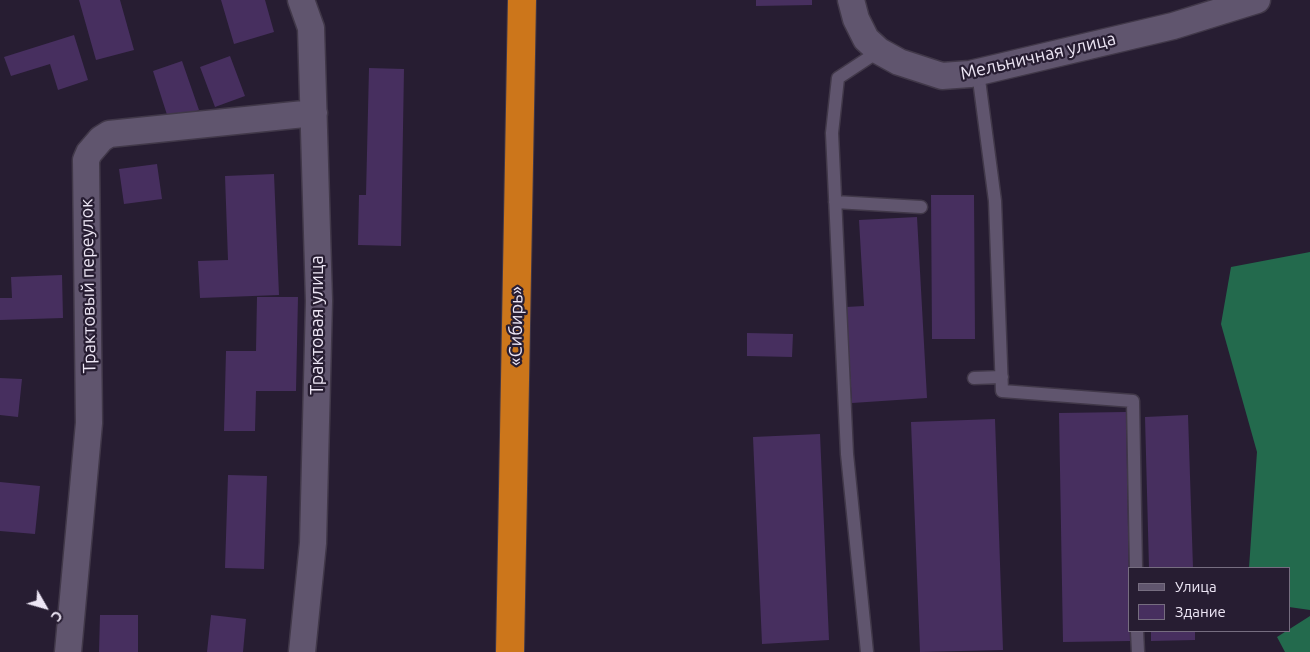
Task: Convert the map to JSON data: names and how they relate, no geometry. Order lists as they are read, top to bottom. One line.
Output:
{"streets":{"highway":["«Сибирь»"],"street":["Мельничная улица","Трактовый переулок","Трактовая улица"]},"crossings":[["Трактовый переулок","Трактовая улица"]],"legend":["Улица","Здание"],"north":"bottom right"}
